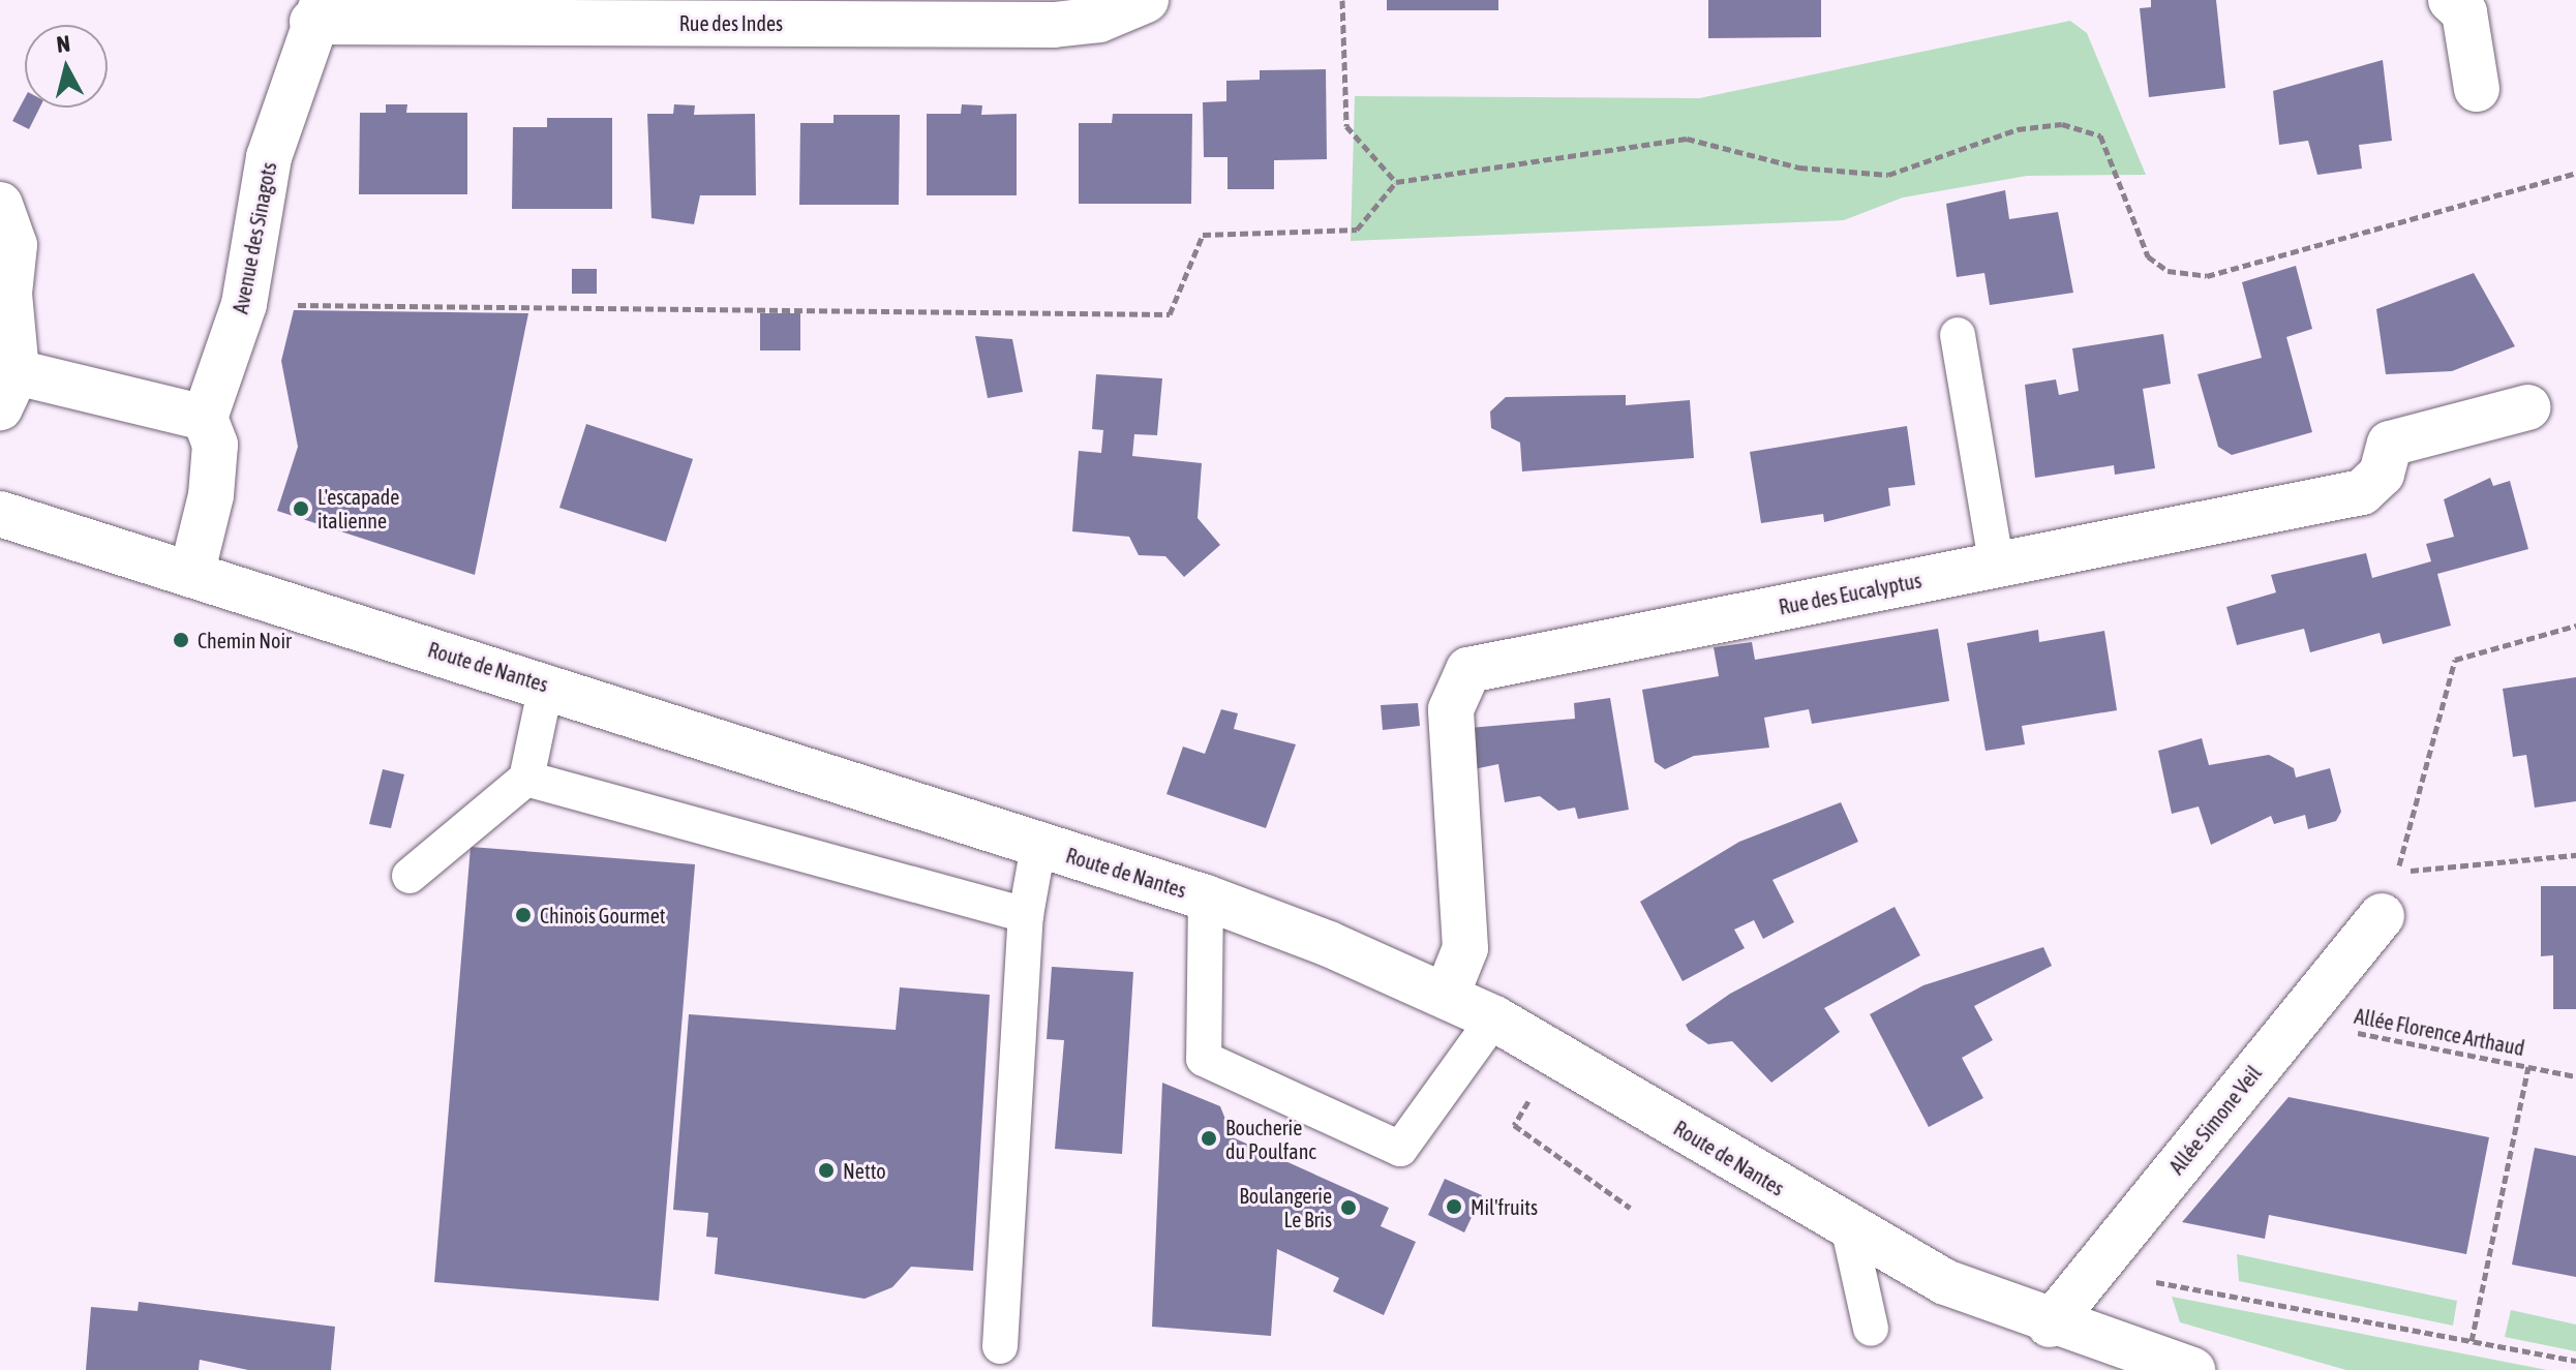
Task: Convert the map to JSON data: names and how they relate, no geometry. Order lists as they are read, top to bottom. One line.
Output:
{"streets":{"street":["Rue des Indes","Avenue des Sinagots","Rue des Eucalyptus","Route de Nantes","Allée Simone Veil"],"path":["Allée Florence Arthaud"]},"crossings":[["Rue des Indes","Avenue des Sinagots"],["Rue des Eucalyptus","Route de Nantes"],["Route de Nantes","Allée Simone Veil"],["Allée Florence Arthaud","Allée Simone Veil"]],"places":["L'escapade italienne","Chemin Noir","Chinois Gourmet","Boucherie du Poulfanc","Netto","Mil'fruits","Boulangerie Le Bris"],"north":"top"}
